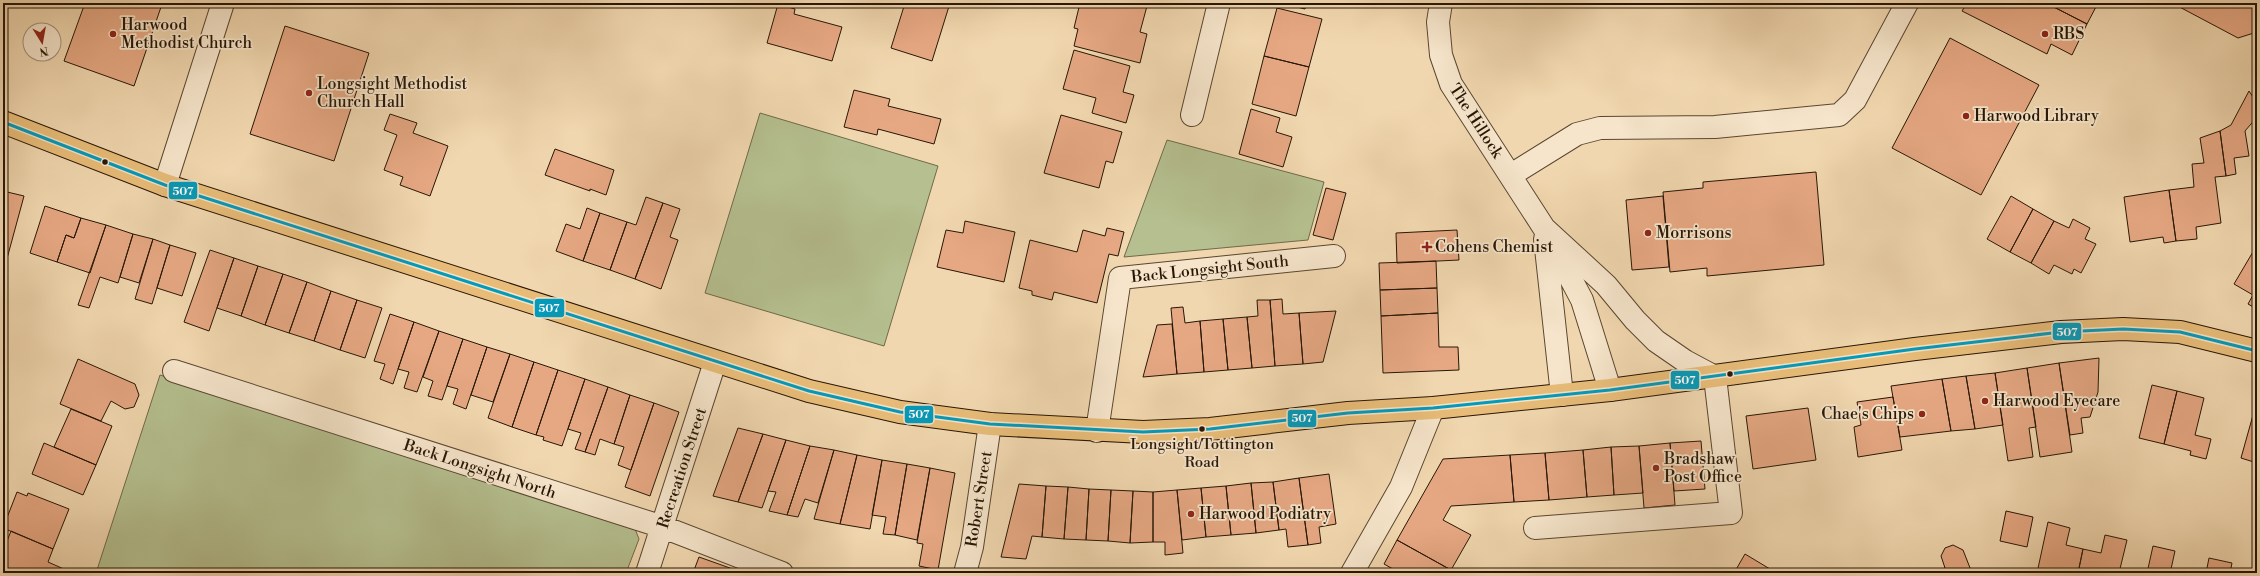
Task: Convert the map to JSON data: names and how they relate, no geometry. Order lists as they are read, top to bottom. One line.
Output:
{"streets":{"street":["The Hillock","Back Longsight South","Recreation Street","Back Longsight North","Robert Street"]},"crossings":[["Recreation Street","Back Longsight North"]],"places":{"other":["Harwood Methodist Church","RBS","Longsight Methodist Church Hall","Harwood Library","Morrisons","Harwood Eyecare","Chae's Chips","Longsight/Tottington Road","Bradshaw Post Office","Harwood Podiatry"],"health":["Cohens Chemist"]},"lines":["transit line 507"],"north":"bottom"}
